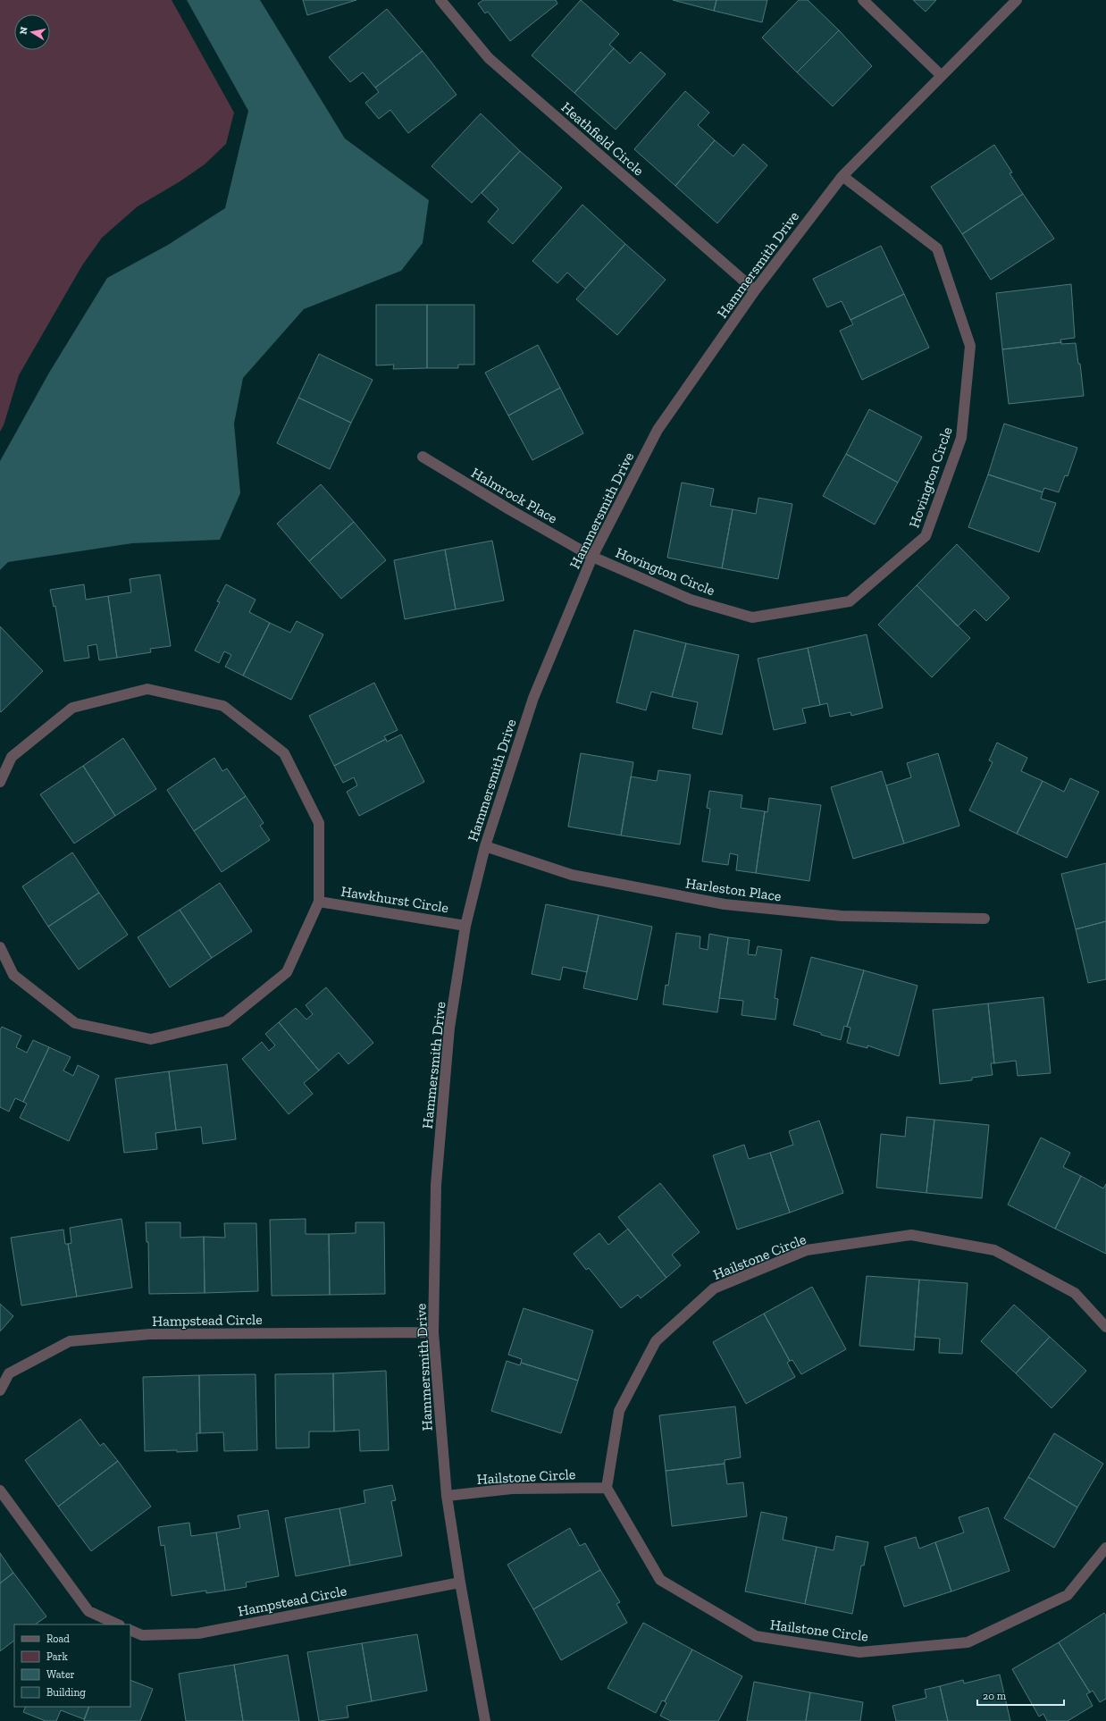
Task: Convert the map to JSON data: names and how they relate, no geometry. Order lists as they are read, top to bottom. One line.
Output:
{"streets":{"street":["Heathfield Circle","Hammersmith Drive","Hovington Circle","Halmrock Place","Harleston Place","Hawkhurst Circle","Hailstone Circle","Hampstead Circle"]},"crossings":[["Heathfield Circle","Hammersmith Drive"],["Hammersmith Drive","Hovington Circle"],["Hammersmith Drive","Halmrock Place"],["Hammersmith Drive","Harleston Place"],["Hammersmith Drive","Hawkhurst Circle"],["Hammersmith Drive","Hailstone Circle"],["Hammersmith Drive","Hampstead Circle"],["Hovington Circle","Halmrock Place"]],"legend":["Road","Park","Water","Building"],"scale_bar":"20 m","north":"left"}
